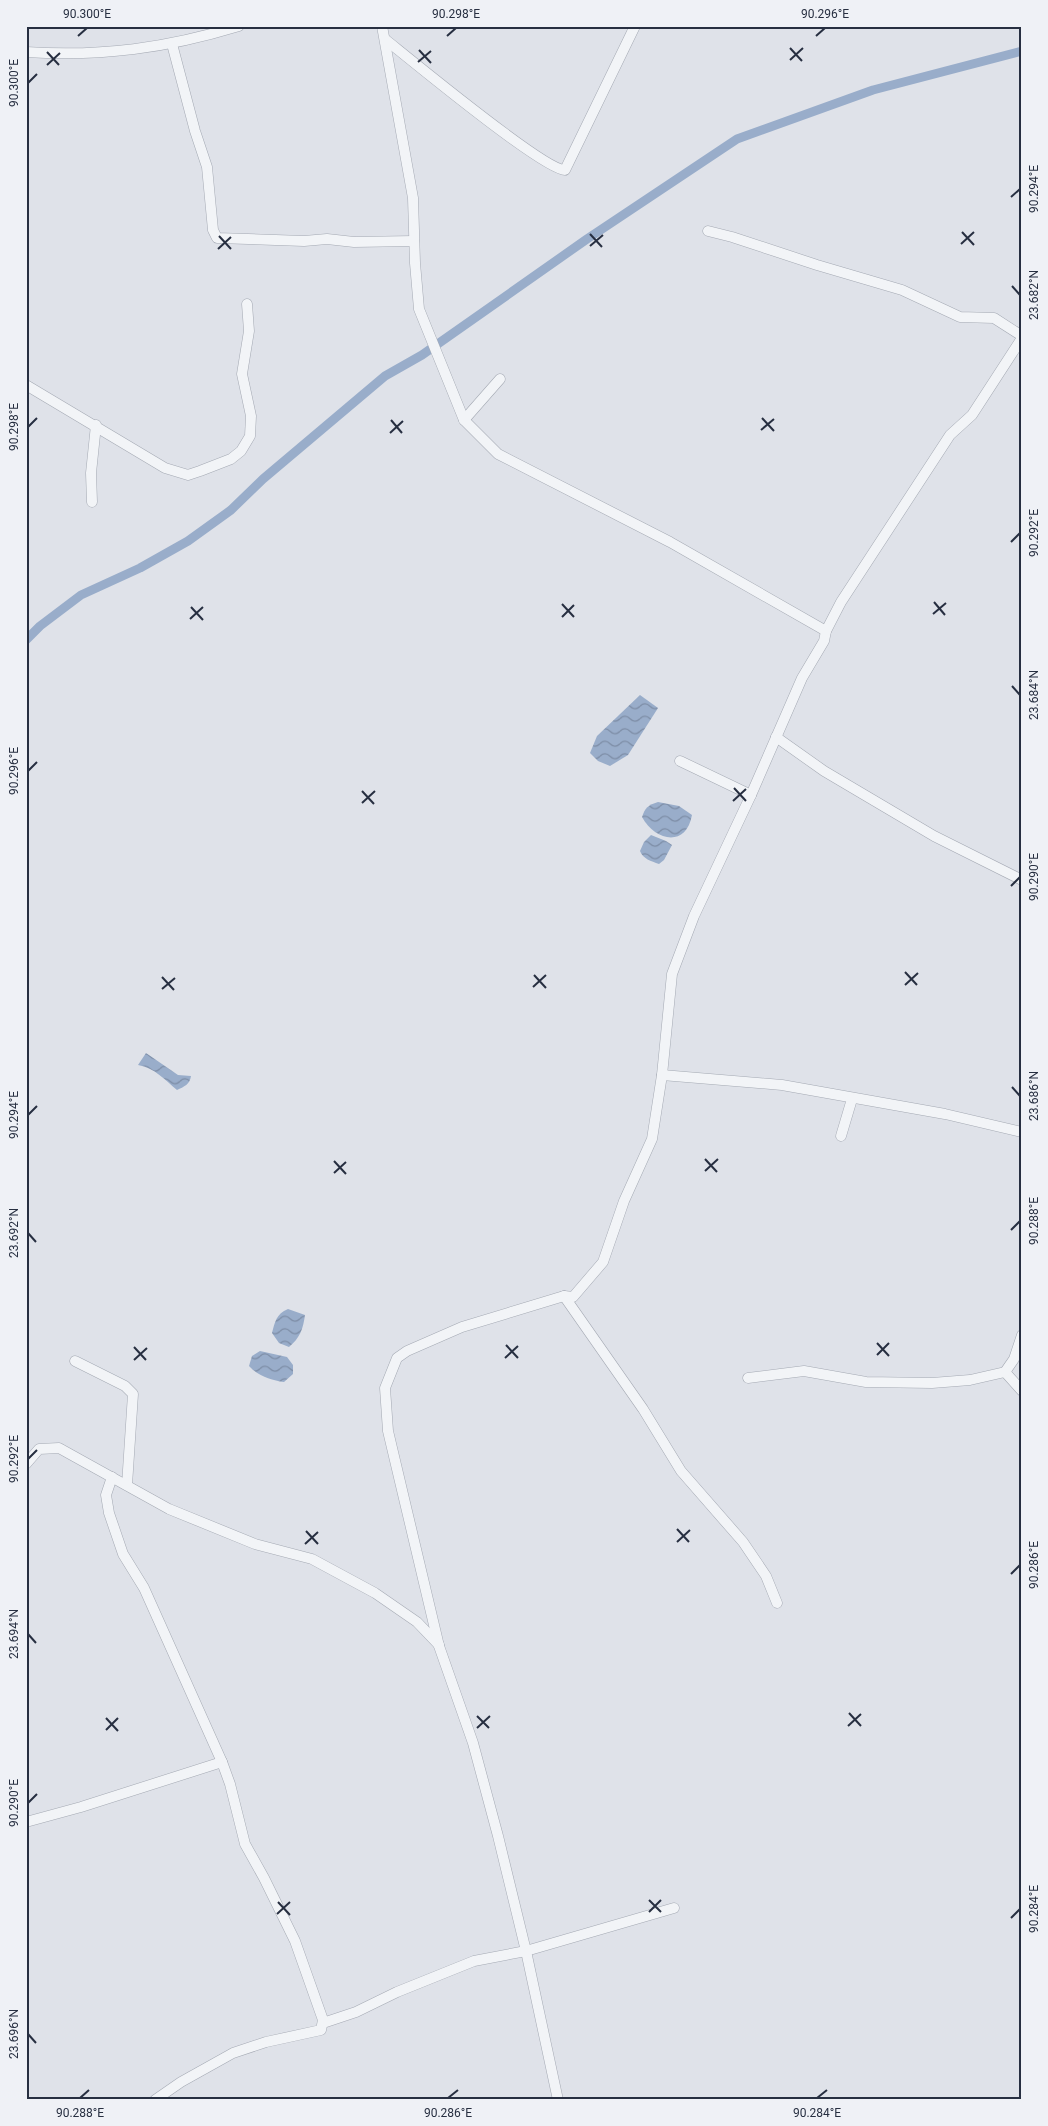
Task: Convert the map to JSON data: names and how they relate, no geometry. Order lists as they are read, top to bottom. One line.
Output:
{"coordinates":["90.300°E","90.298°E","90.296°E","90.294°E","23.682°N","90.292°E","23.684°N","90.290°E","23.686°N","90.288°E","23.692°N","90.286°E","23.694°N","90.284°E","23.696°N"]}
